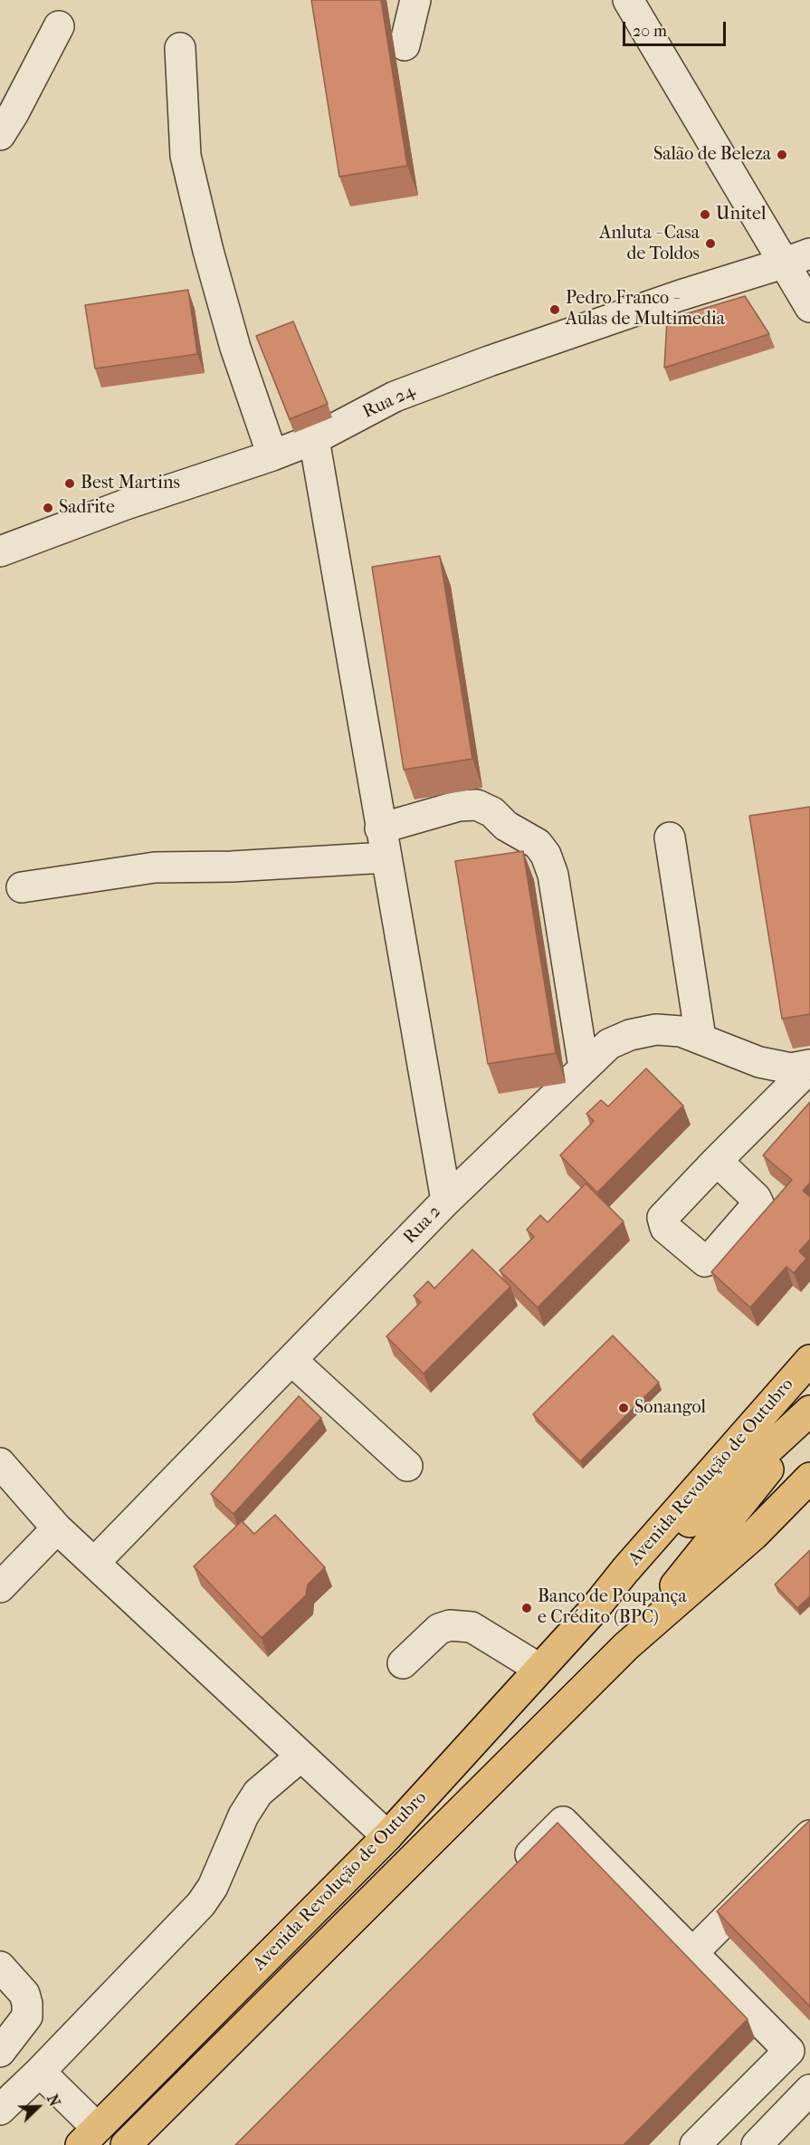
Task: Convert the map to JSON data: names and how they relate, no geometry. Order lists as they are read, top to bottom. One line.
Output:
{"streets":{"main road":["Avenida Revolução de Outubro"],"street":["Rua 24","Rua 2"]},"places":["Salão de Beleza","Unitel","Anluta - Casa de Toldos","Pedro Franco - Aulas de Multimedia","Best Martins","Sadrite","Sonangol","Banco de Poupança e Crédito (BPC)"],"scale_bar":"20 m","north":"top right"}
